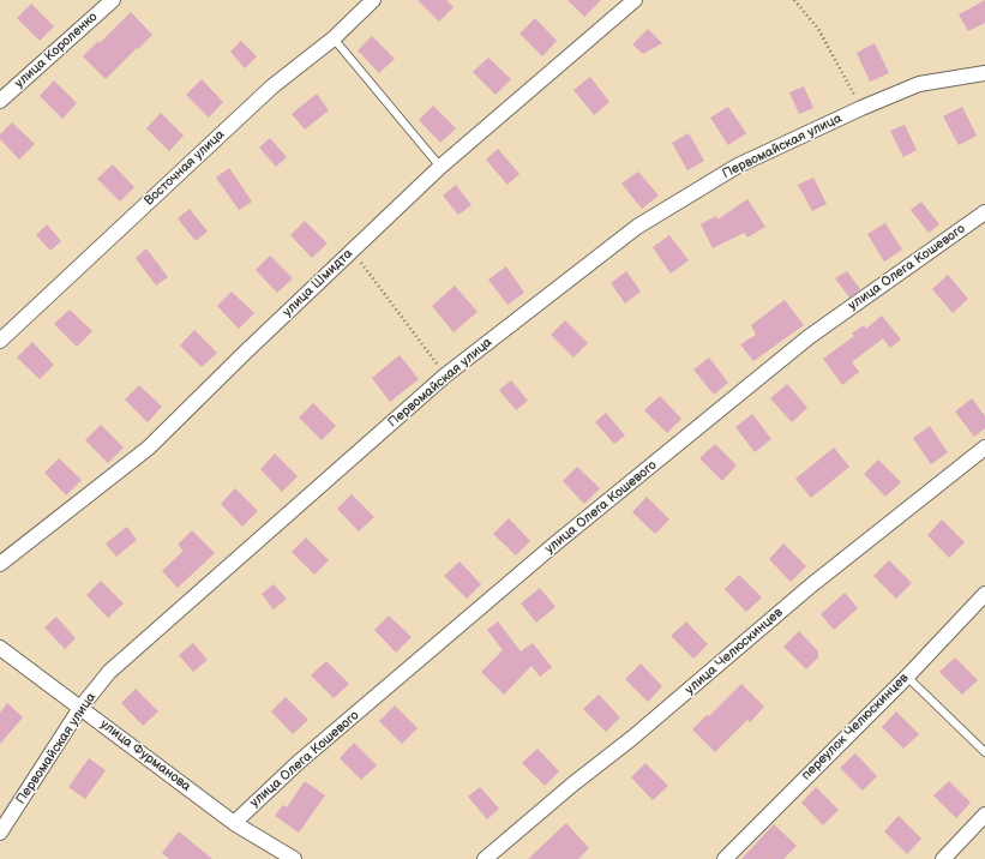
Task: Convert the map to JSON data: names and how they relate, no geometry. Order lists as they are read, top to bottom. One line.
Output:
{"streets":{"street":["улица Короленко","Первомайская улица","Восточная улица","улица Олега Кошевого","улица Шмидта","улица Челюскинцев","переулок Челюскинцев","улица Фурманова"]},"crossings":[["Первомайская улица","улица Фурманова"],["улица Олега Кошевого","улица Фурманова"]]}
